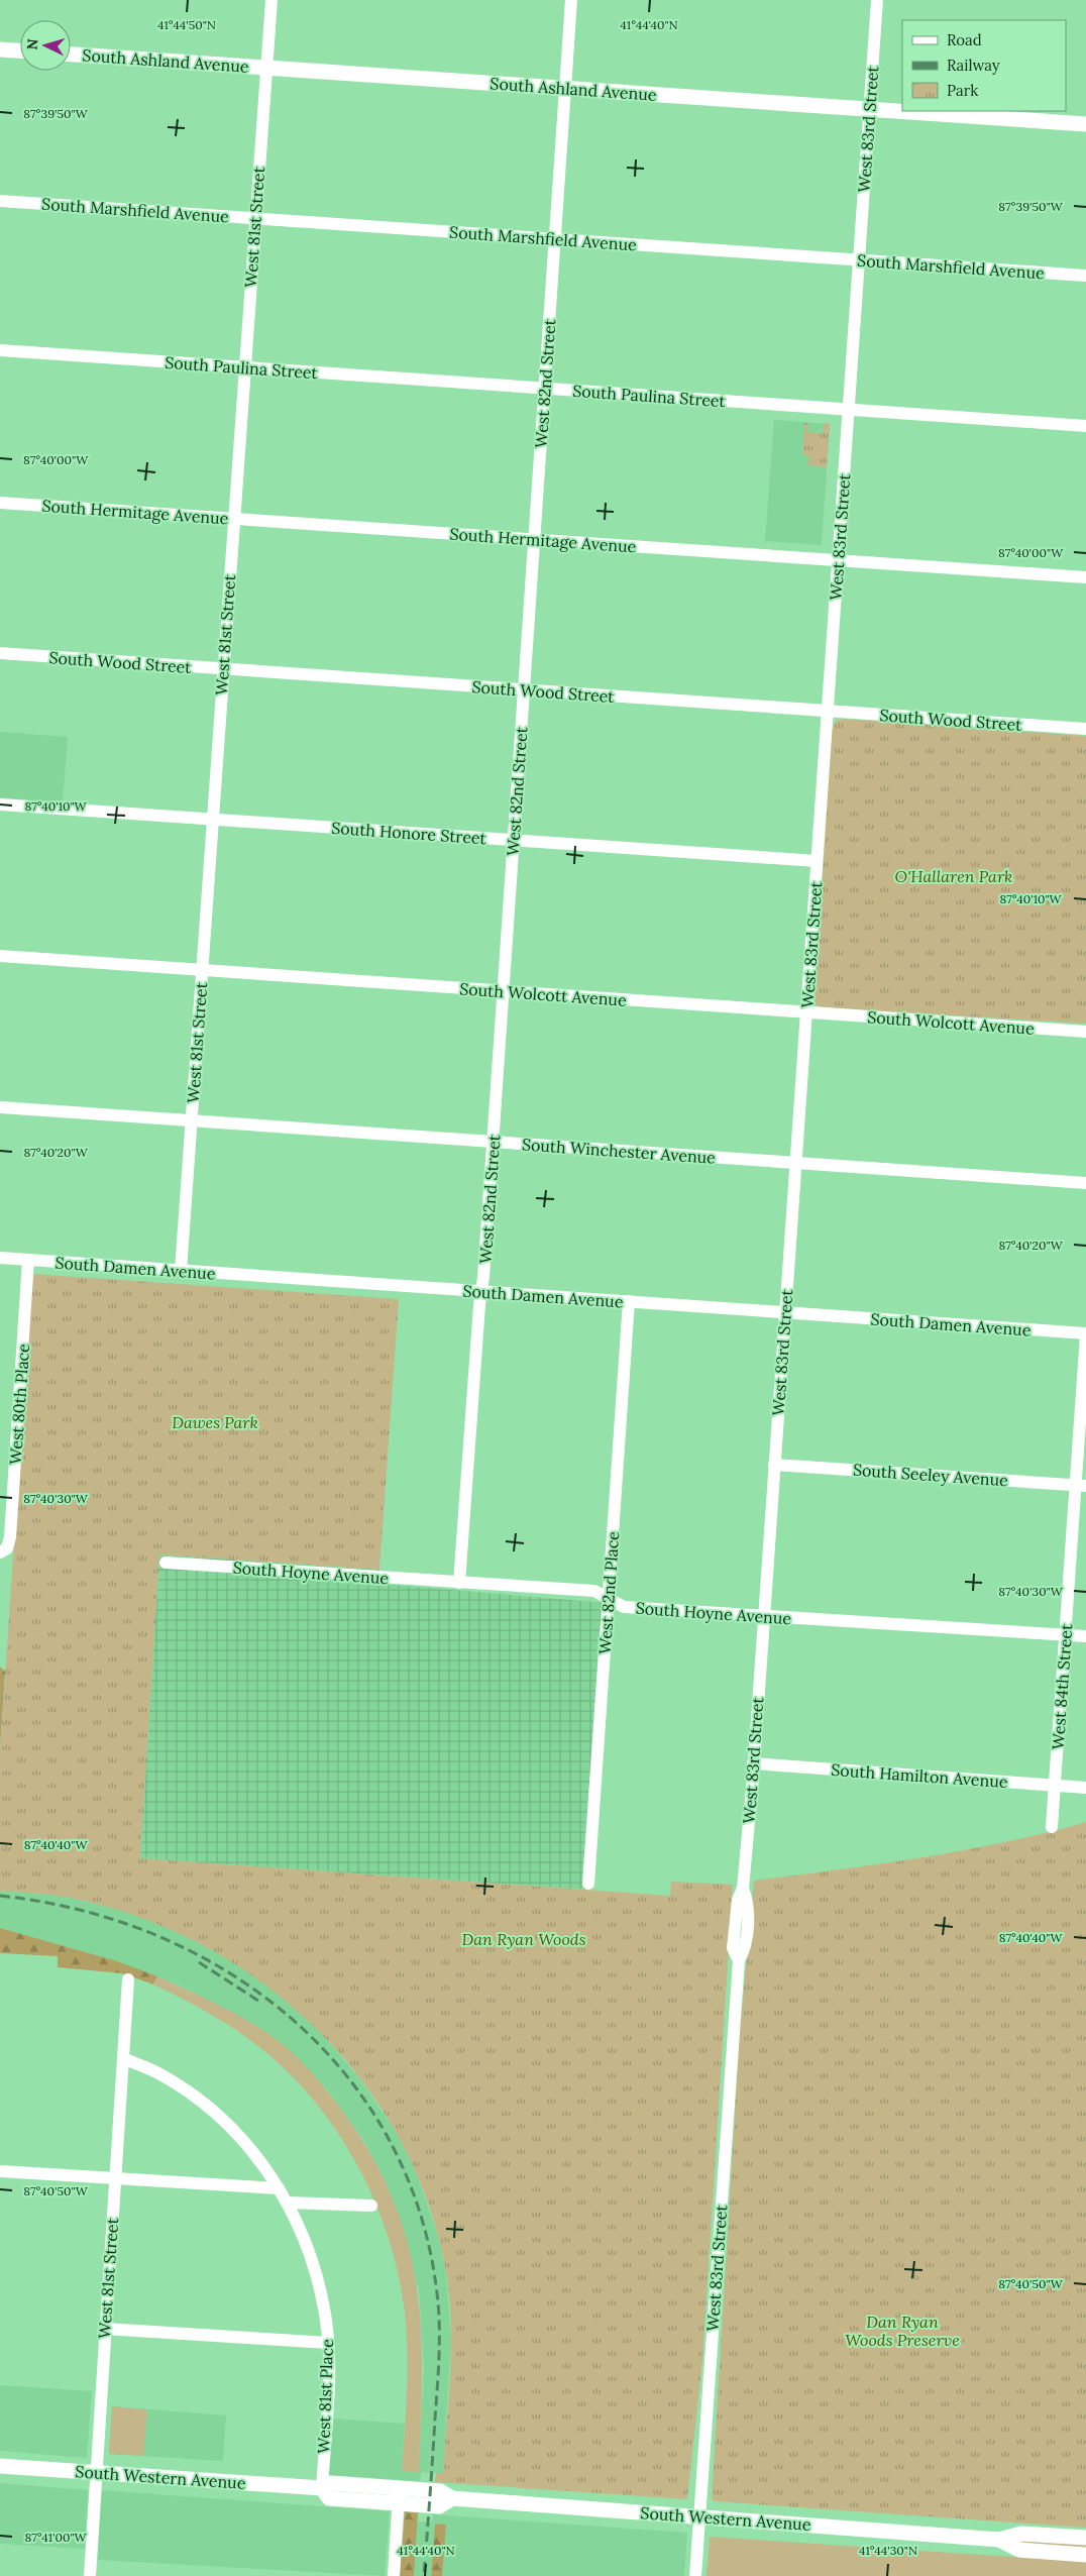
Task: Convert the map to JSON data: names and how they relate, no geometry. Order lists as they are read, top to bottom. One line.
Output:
{"streets":{"main road":["South Ashland Avenue","South Western Avenue"],"street":["West 83rd Street","South Marshfield Avenue","West 81st Street","South Paulina Street","West 82nd Street","South Hermitage Avenue","South Wood Street","South Honore Street","South Wolcott Avenue","South Winchester Avenue","South Damen Avenue","West 80th Place","South Seeley Avenue","South Hoyne Avenue","West 82nd Place","West 84th Street","South Hamilton Avenue","West 81st Place"]},"crossings":[["South Ashland Avenue","West 83rd Street"],["South Ashland Avenue","West 81st Street"],["South Ashland Avenue","West 82nd Street"],["West 83rd Street","South Marshfield Avenue"],["West 83rd Street","South Paulina Street"],["West 83rd Street","South Hermitage Avenue"],["West 83rd Street","South Wood Street"],["West 83rd Street","South Honore Street"],["West 83rd Street","South Wolcott Avenue"],["West 83rd Street","South Winchester Avenue"],["West 83rd Street","South Damen Avenue"],["West 83rd Street","South Seeley Avenue"],["West 83rd Street","South Hoyne Avenue"],["West 83rd Street","South Hamilton Avenue"],["West 83rd Street","South Western Avenue"],["South Marshfield Avenue","West 81st Street"],["South Marshfield Avenue","West 82nd Street"],["West 81st Street","South Paulina Street"],["West 81st Street","South Hermitage Avenue"],["West 81st Street","South Wood Street"],["West 81st Street","South Honore Street"],["West 81st Street","South Wolcott Avenue"],["West 81st Street","South Winchester Avenue"],["West 81st Street","South Damen Avenue"],["West 81st Street","West 81st Place"],["West 81st Street","South Western Avenue"],["South Paulina Street","West 82nd Street"],["West 82nd Street","South Hermitage Avenue"],["West 82nd Street","South Wood Street"],["West 82nd Street","South Honore Street"],["West 82nd Street","South Wolcott Avenue"],["West 82nd Street","South Winchester Avenue"],["West 82nd Street","South Damen Avenue"],["West 82nd Street","South Hoyne Avenue"],["South Damen Avenue","West 80th Place"],["South Damen Avenue","West 82nd Place"],["South Damen Avenue","West 84th Street"],["South Seeley Avenue","West 84th Street"],["South Hoyne Avenue","West 82nd Place"],["South Hoyne Avenue","West 84th Street"],["West 84th Street","South Hamilton Avenue"],["West 81st Place","South Western Avenue"]],"parks":["O'Hallaren Park","Dawes Park","Dan Ryan Woods","Dan Ryan Woods Preserve"],"legend":["Road","Railway","Park"],"north":"left","coordinates":["41°44'50\"N","41°44'40\"N","87°39'50\"W","87°40'00\"W","87°40'10\"W","87°40'20\"W","87°40'30\"W","87°40'40\"W","87°40'50\"W","87°41'00\"W","41°44'30\"N"]}
